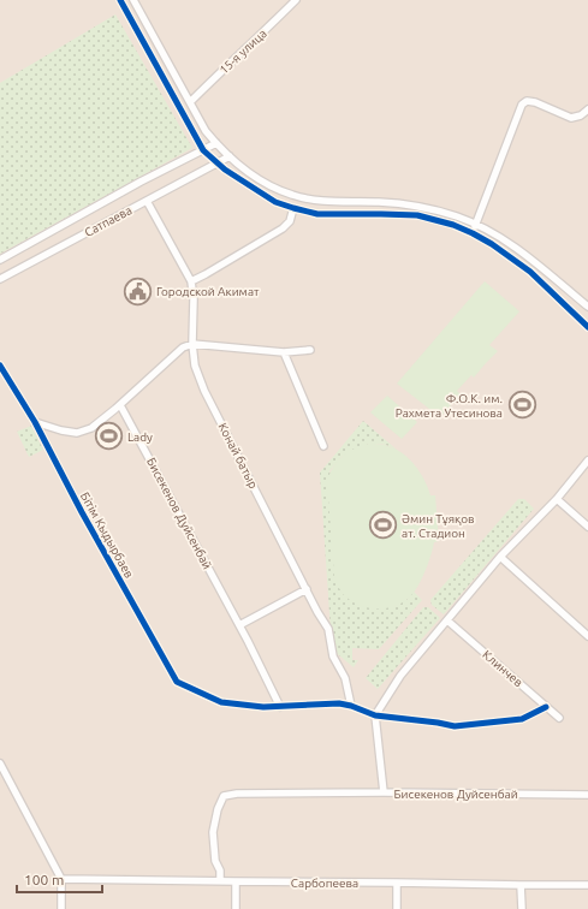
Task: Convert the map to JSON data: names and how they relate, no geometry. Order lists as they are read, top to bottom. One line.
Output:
{"streets":{"street":["15-я улица","Сатпаева","Конай батыр","Бисекенов Дуйсенбай","Бiтiм Кыдырбаев","Клинчев","Сарбопеева"]},"crossings":[["Сатпаева","Конай батыр"],["Конай батыр","Бiтiм Кыдырбаев"],["Бисекенов Дуйсенбай","Бiтiм Кыдырбаев"],["Бисекенов Дуйсенбай","Сарбопеева"],["Бiтiм Кыдырбаев","Клинчев"]],"places":{"public building":["Городской Акимат"],"sports":["Ф.О.К. им. Рахмета Утесинова","Lady","Әмин Тұяқов ат. Стадион"]},"scale_bar":"100 m"}
